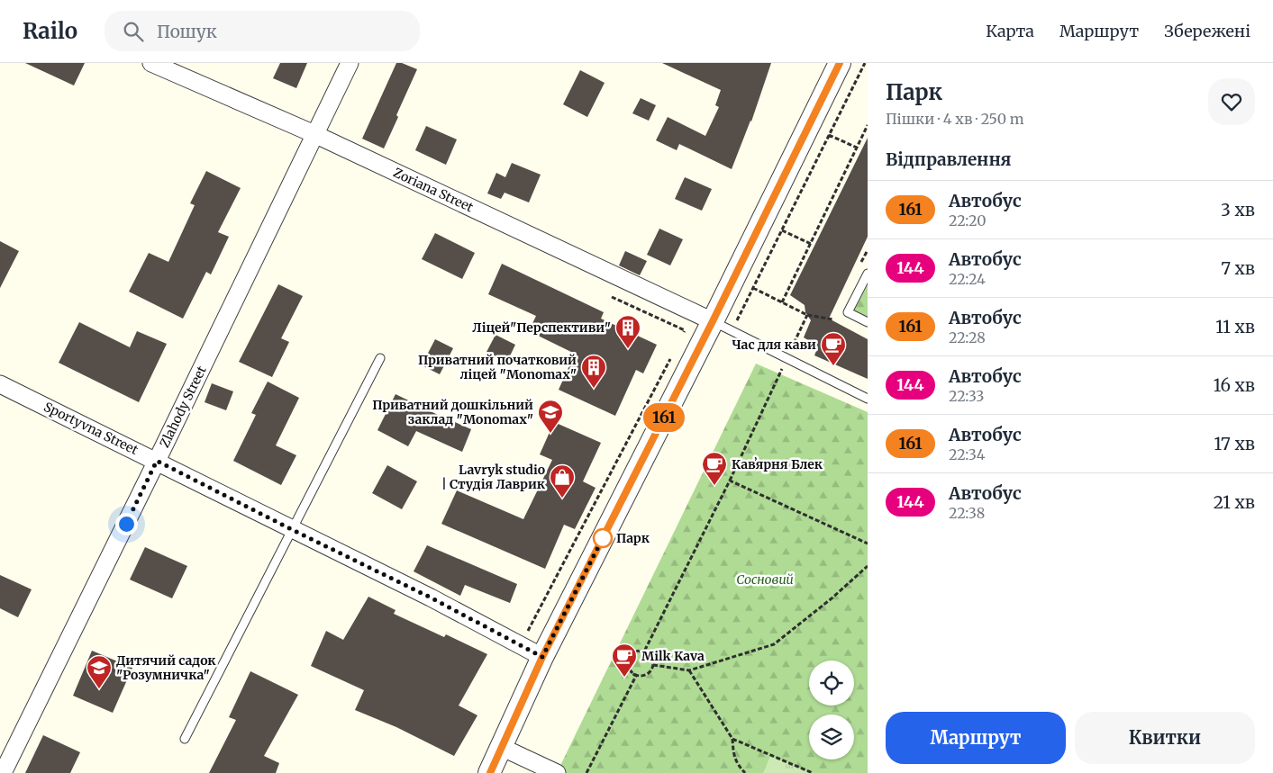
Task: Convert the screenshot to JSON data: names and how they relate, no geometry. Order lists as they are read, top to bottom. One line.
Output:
{"streets":{"street":["Zoriana Street","Zlahody Street","Sportyvna Street"]},"crossings":[["Zoriana Street","Zlahody Street"],["Zlahody Street","Sportyvna Street"]],"parks":["Сосновий"],"places":{"building":["Ліцей\"Перспективи\"","Приватний початковий ліцей \"Monomax\""],"cafe":["Час для кави","Кавʼярня Блек","Milk Kava"],"school or university":["Приватний дошкільний заклад \"Monomax\"","Дитячий садок \"Розумничка\""],"shop":["Lavryk studio | Студія Лаврик"],"other":["Парк"]},"lines":["bus line 161"],"page":{"header":"Railo","search":"Пошук","nav":["Карта","Маршрут","Збережені"],"on_map":"161","heading":[["Парк","Пішки · 4 хв · 250 m"],"Відправлення"],"list":[{"mark":"161","name":"Автобус","note":"22:20","value":"3 хв"},{"mark":"144","name":"Автобус","note":"22:24","value":"7 хв"},{"mark":"161","name":"Автобус","note":"22:28","value":"11 хв"},{"mark":"144","name":"Автобус","note":"22:33","value":"16 хв"},{"mark":"161","name":"Автобус","note":"22:34","value":"17 хв"},{"mark":"144","name":"Автобус","note":"22:38","value":"21 хв"}],"buttons":["Маршрут","Квитки"]}}
